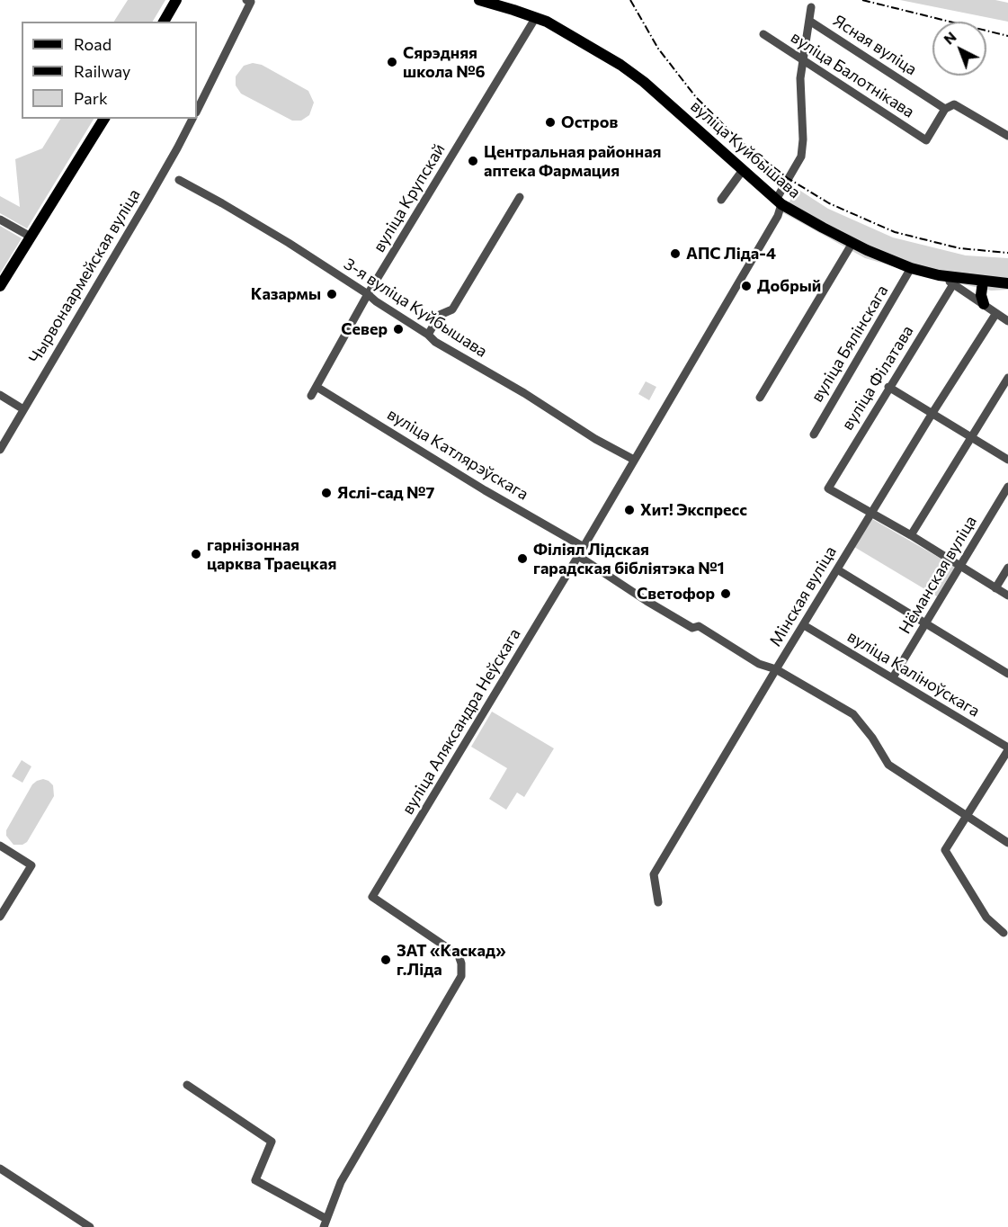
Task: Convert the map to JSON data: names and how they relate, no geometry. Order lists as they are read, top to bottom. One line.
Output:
{"streets":{"main road":["вуліца Куйбышава"],"street":["Ясная вуліца","вуліца Балотнікава","вуліца Крупскай","Чырвонаармейская вуліца","3-я вуліца Куйбышава","вуліца Бялінскага","вуліца Філатава","вуліца Катлярэўскага","Нёманская вуліца","Мінская вуліца","вуліца Каліноўскага","вуліца Аляксандра Неўскага"]},"crossings":[["Ясная вуліца","вуліца Балотнікава"],["Ясная вуліца","вуліца Аляксандра Неўскага"],["вуліца Балотнікава","вуліца Аляксандра Неўскага"],["вуліца Куйбышава","вуліца Крупскай"],["вуліца Куйбышава","вуліца Бялінскага"],["вуліца Куйбышава","вуліца Аляксандра Неўскага"],["вуліца Крупскай","3-я вуліца Куйбышава"],["вуліца Крупскай","вуліца Катлярэўскага"],["3-я вуліца Куйбышава","вуліца Аляксандра Неўскага"],["вуліца Філатава","Мінская вуліца"],["вуліца Катлярэўскага","вуліца Аляксандра Неўскага"],["Нёманская вуліца","вуліца Каліноўскага"],["Мінская вуліца","вуліца Каліноўскага"]],"places":["Сярэдняя школа №6","Остров","Центральная районная аптека Фармация","АПС Ліда-4","Добрый","Казармы","Север","Яслі-сад №7","Хит! Экспресс","гарнізонная царква Траецкая","Філіял Лідская гарадская бібліятэка №1","Светофор","ЗАТ «Каскад» г.Ліда"],"legend":["Road","Railway","Park"],"north":"top left"}
